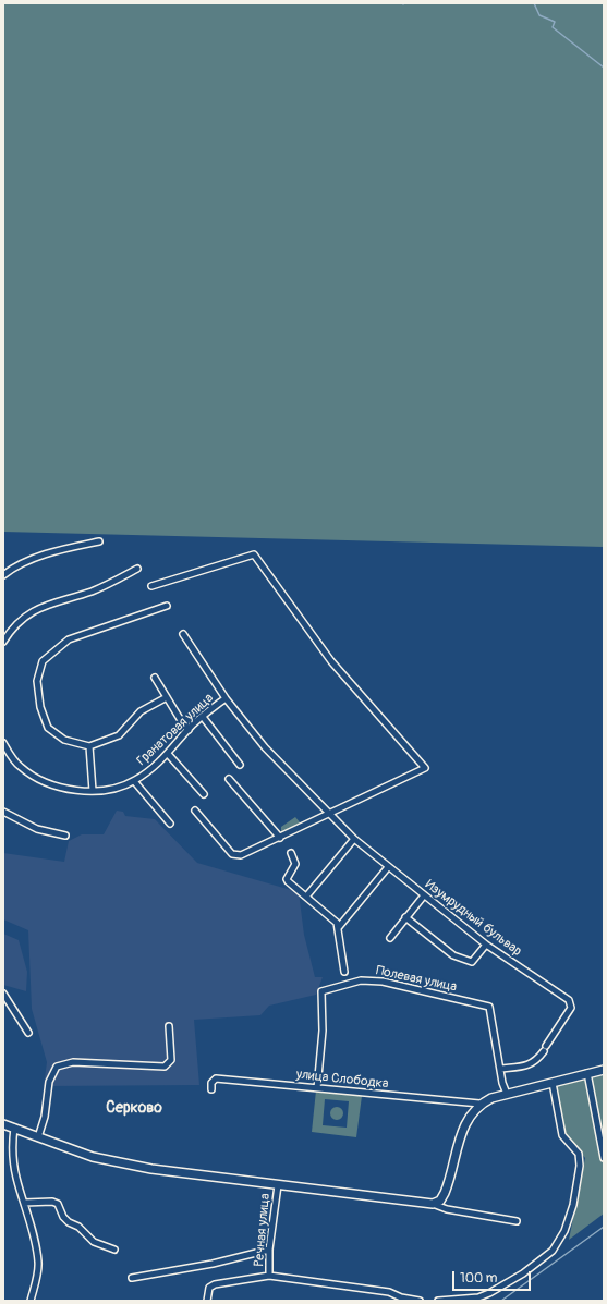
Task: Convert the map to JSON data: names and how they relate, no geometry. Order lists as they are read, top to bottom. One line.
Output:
{"streets":{"street":["Гранатовая улица","Изумрудный бульвар","Полевая улица","улица Слободка","Речная улица"]},"crossings":[["Гранатовая улица","Изумрудный бульвар"],["Изумрудный бульвар","Полевая улица"],["Полевая улица","улица Слободка"]],"districts":["Серково"],"scale_bar":"100 m"}
